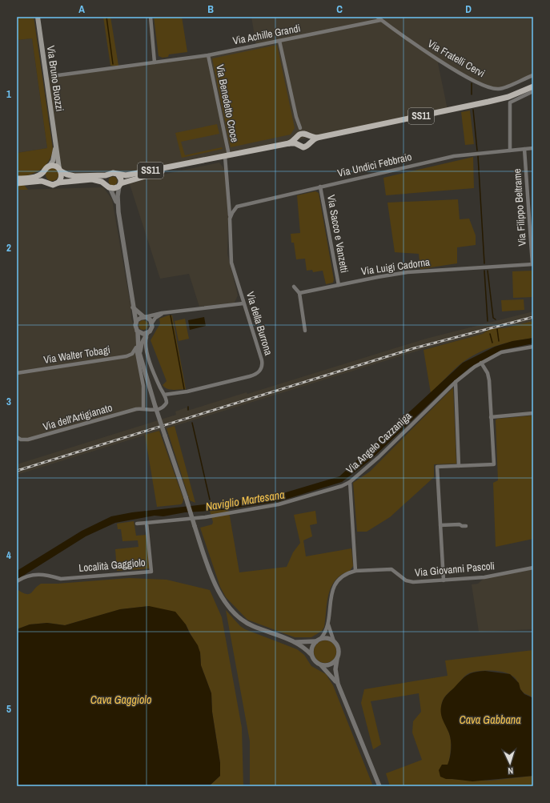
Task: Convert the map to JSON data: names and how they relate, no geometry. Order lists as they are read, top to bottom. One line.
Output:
{"streets":{"main road":["Via Bruno Buozzi","SS11"],"street":["Via Achille Grandi","Via Fratelli Cervi","Via Benedetto Croce","Via Undici Febbraio","Via Filippo Beltrame","Via Sacco e Vanzetti","Via Luigi Cadorna","Via della Burrona","Via Walter Tobagi","Via dell'Artigianato","Via Angelo Cazzaniga","Località Gaggiolo","Via Giovanni Pascoli"]},"crossings":[["Via Achille Grandi","Via Fratelli Cervi"],["Via Achille Grandi","Via Benedetto Croce"],["Via Bruno Buozzi","SS11"],["Via Benedetto Croce","SS11"],["Via Benedetto Croce","Via della Burrona"],["SS11","Via della Burrona"],["Via Undici Febbraio","Via Filippo Beltrame"],["Via Undici Febbraio","Via Sacco e Vanzetti"],["Via Undici Febbraio","Via della Burrona"],["Via Filippo Beltrame","Via Luigi Cadorna"],["Via Sacco e Vanzetti","Via Luigi Cadorna"],["Via della Burrona","Via dell'Artigianato"],["Via Angelo Cazzaniga","Località Gaggiolo"]],"water":["Naviglio Martesana","Cava Gaggiolo","Cava Gabbana"],"north":"bottom","grid":{"columns":["A","B","C","D"],"rows":["1","2","3","4","5"]}}
